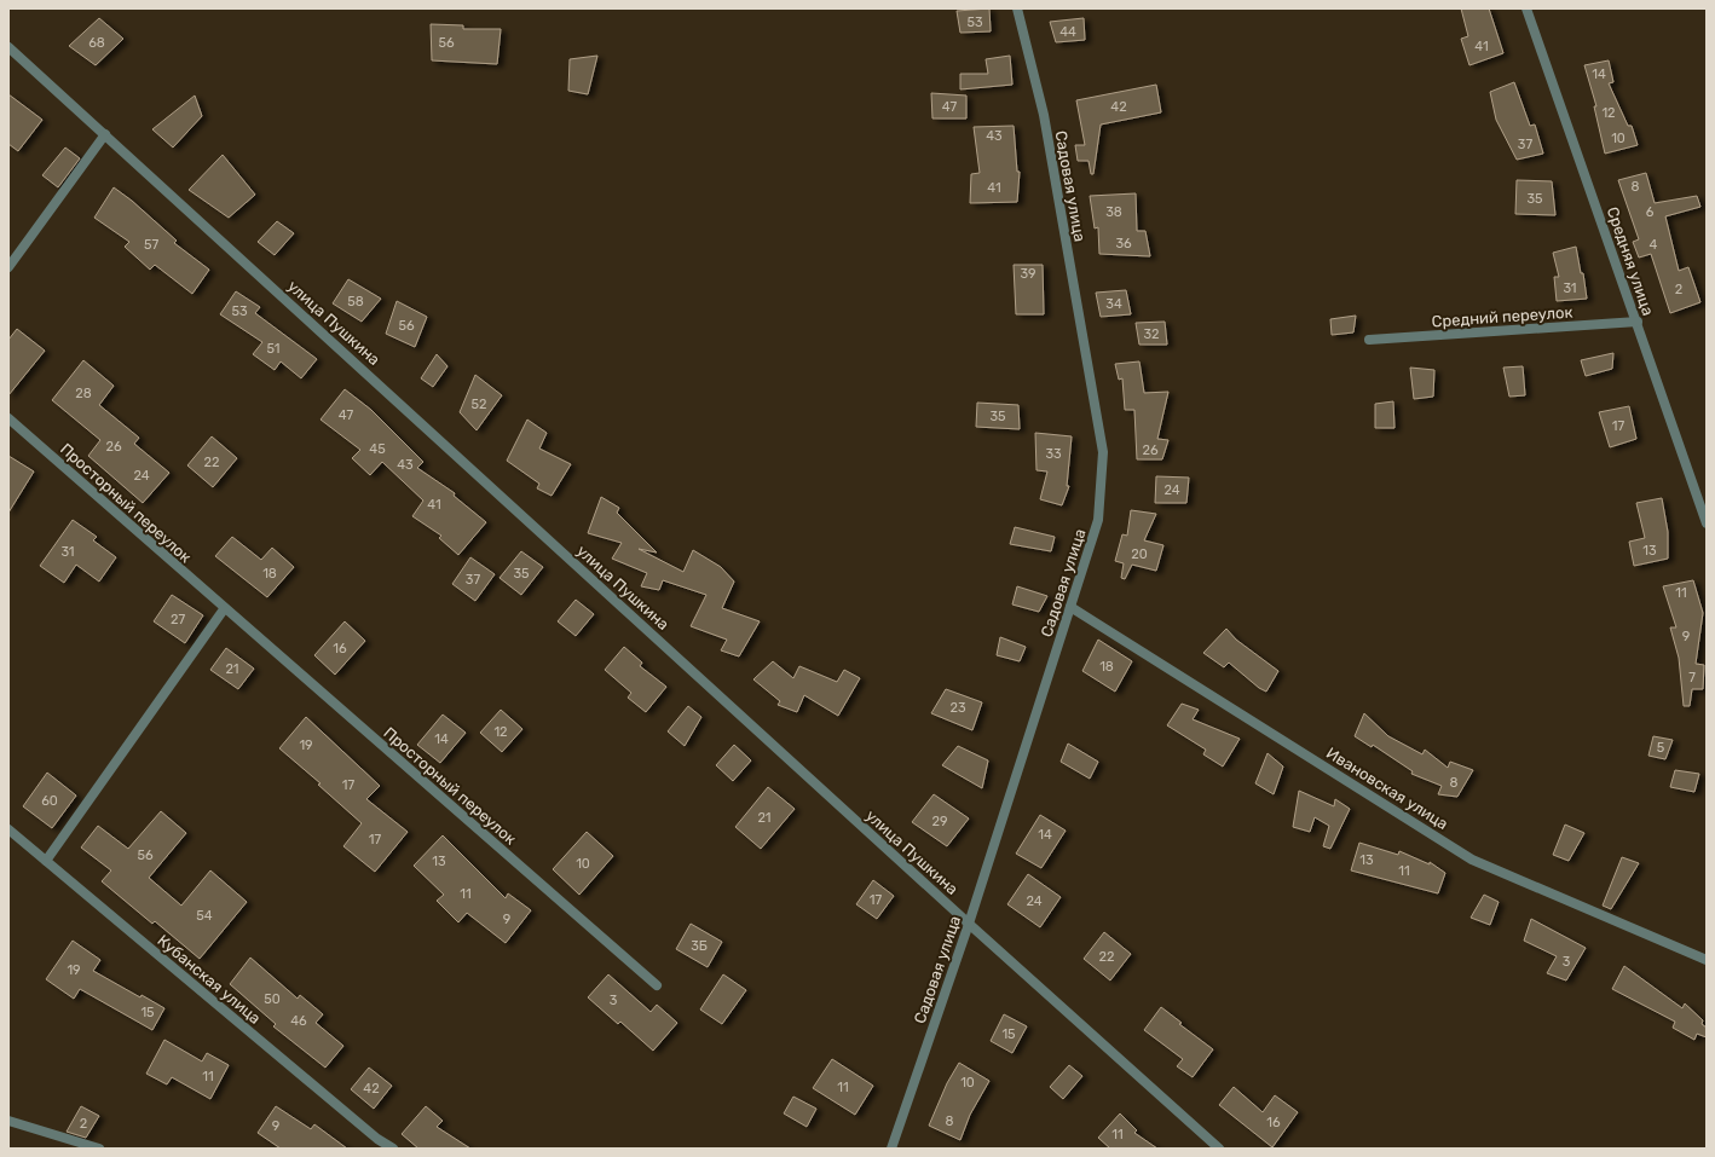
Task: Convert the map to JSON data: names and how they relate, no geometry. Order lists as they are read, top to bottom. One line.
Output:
{"streets":{"street":["Садовая улица","Средняя улица","Средний переулок","улица Пушкина","Просторный переулок","Ивановская улица","Кубанская улица"]},"crossings":[["Садовая улица","улица Пушкина"],["Садовая улица","Ивановская улица"],["Средняя улица","Средний переулок"]],"house_numbers":["53","44","68","56","41","14","47","42","12","43","10","37","8","41","35","38","6","36","57","4","39","31","2","58","34","53","56","32","51","28","52","47","35","17","26","45","26","33","22","43","24","24","41","13","31","20","18","35","37","11","27","9","16","18","21","7","23","12","14","19","5","8","17","60","21","29","14","17","56","13","13","10","11","11","17","24","54","9","3Б","22","3","19","50","3","15","46","15","11","10","11","42","8","16","2","9","11"]}
